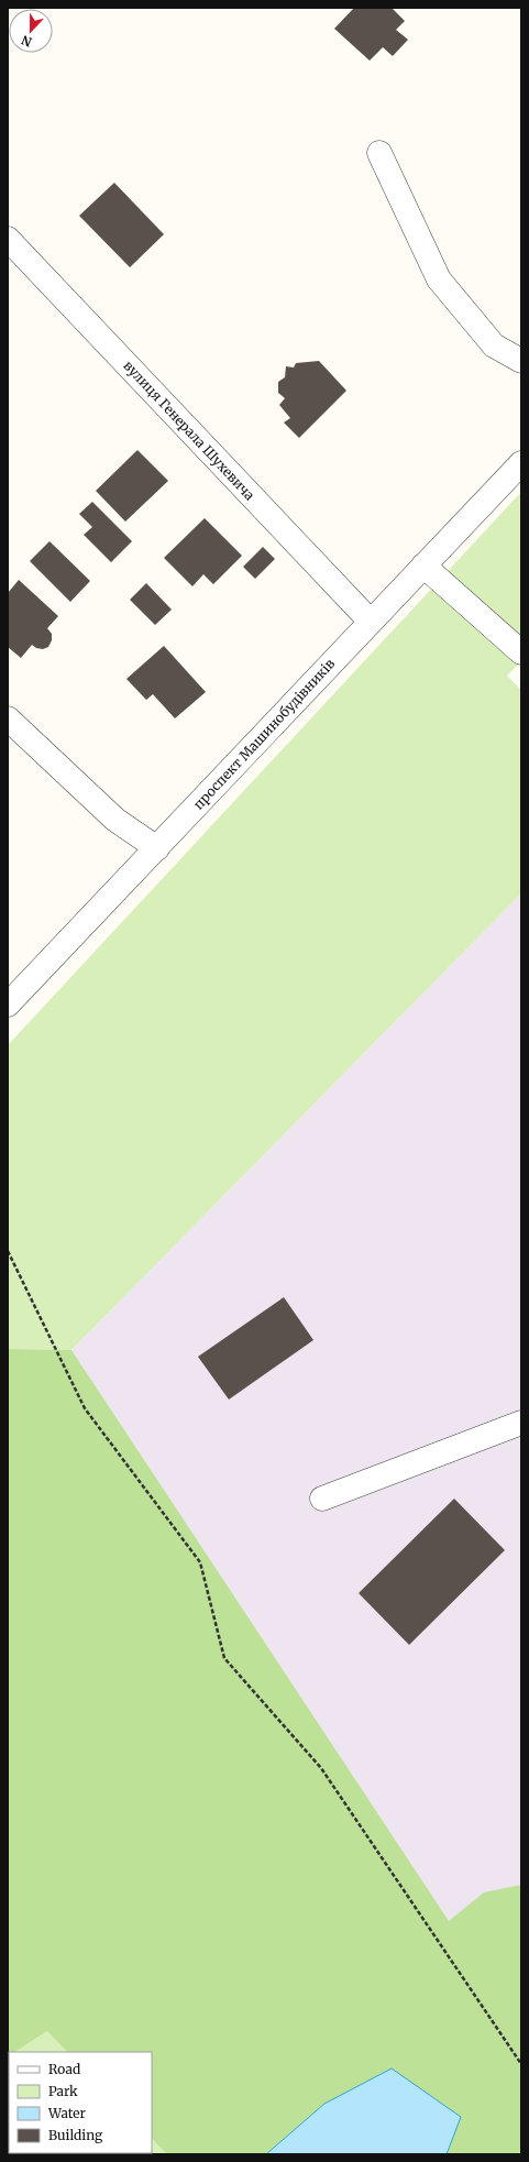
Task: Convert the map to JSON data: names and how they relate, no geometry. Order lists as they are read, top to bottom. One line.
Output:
{"streets":{"street":["вулиця Генерала Шухевича","проспект Машинобудівників"]},"crossings":[["вулиця Генерала Шухевича","проспект Машинобудівників"]],"legend":["Road","Park","Water","Building"],"north":"bottom"}
